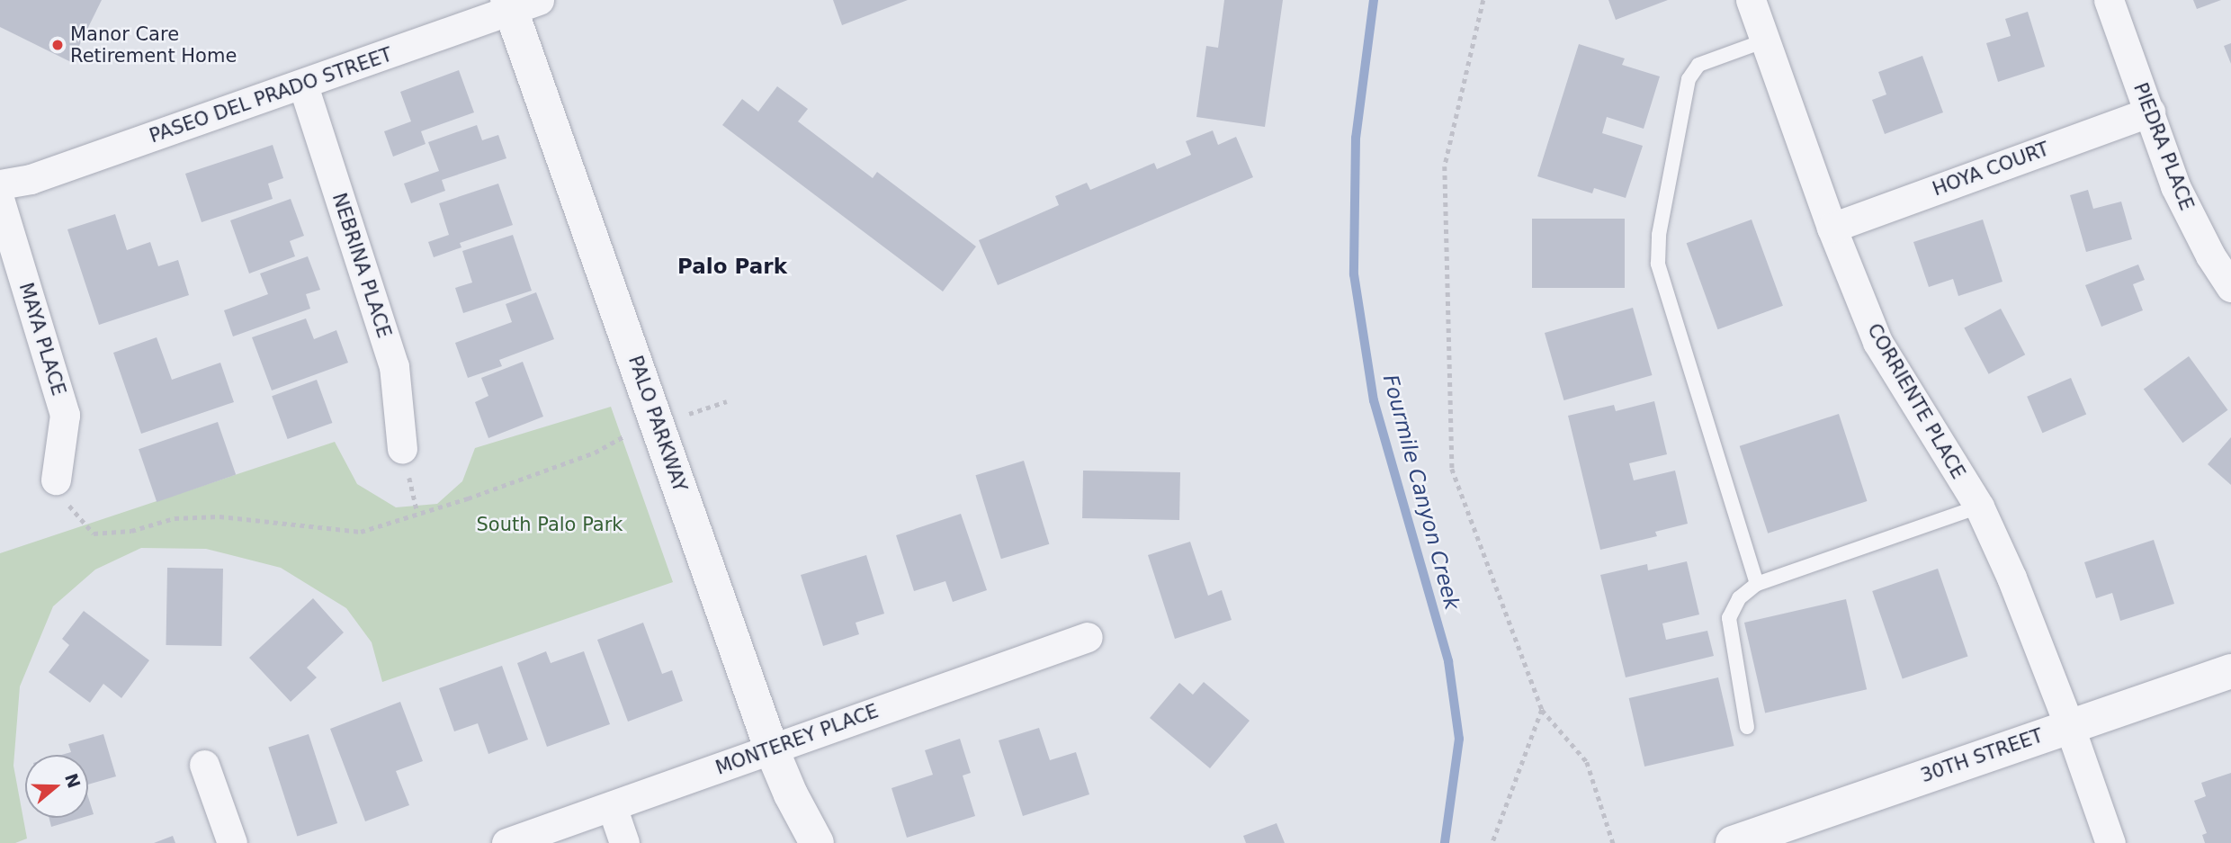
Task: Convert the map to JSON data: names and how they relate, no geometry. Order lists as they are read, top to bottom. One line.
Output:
{"streets":{"street":["PASEO DEL PRADO STREET","PIEDRA PLACE","HOYA COURT","NEBRINA PLACE","MAYA PLACE","CORRIENTE PLACE","PALO PARKWAY","MONTEREY PLACE","30TH STREET"]},"crossings":[["PASEO DEL PRADO STREET","NEBRINA PLACE"],["PASEO DEL PRADO STREET","PALO PARKWAY"],["PIEDRA PLACE","HOYA COURT"],["HOYA COURT","CORRIENTE PLACE"],["CORRIENTE PLACE","30TH STREET"],["PALO PARKWAY","MONTEREY PLACE"]],"districts":["Palo Park"],"water":["Fourmile Canyon Creek"],"parks":["South Palo Park"],"places":["Manor Care Retirement Home"],"north":"right"}
